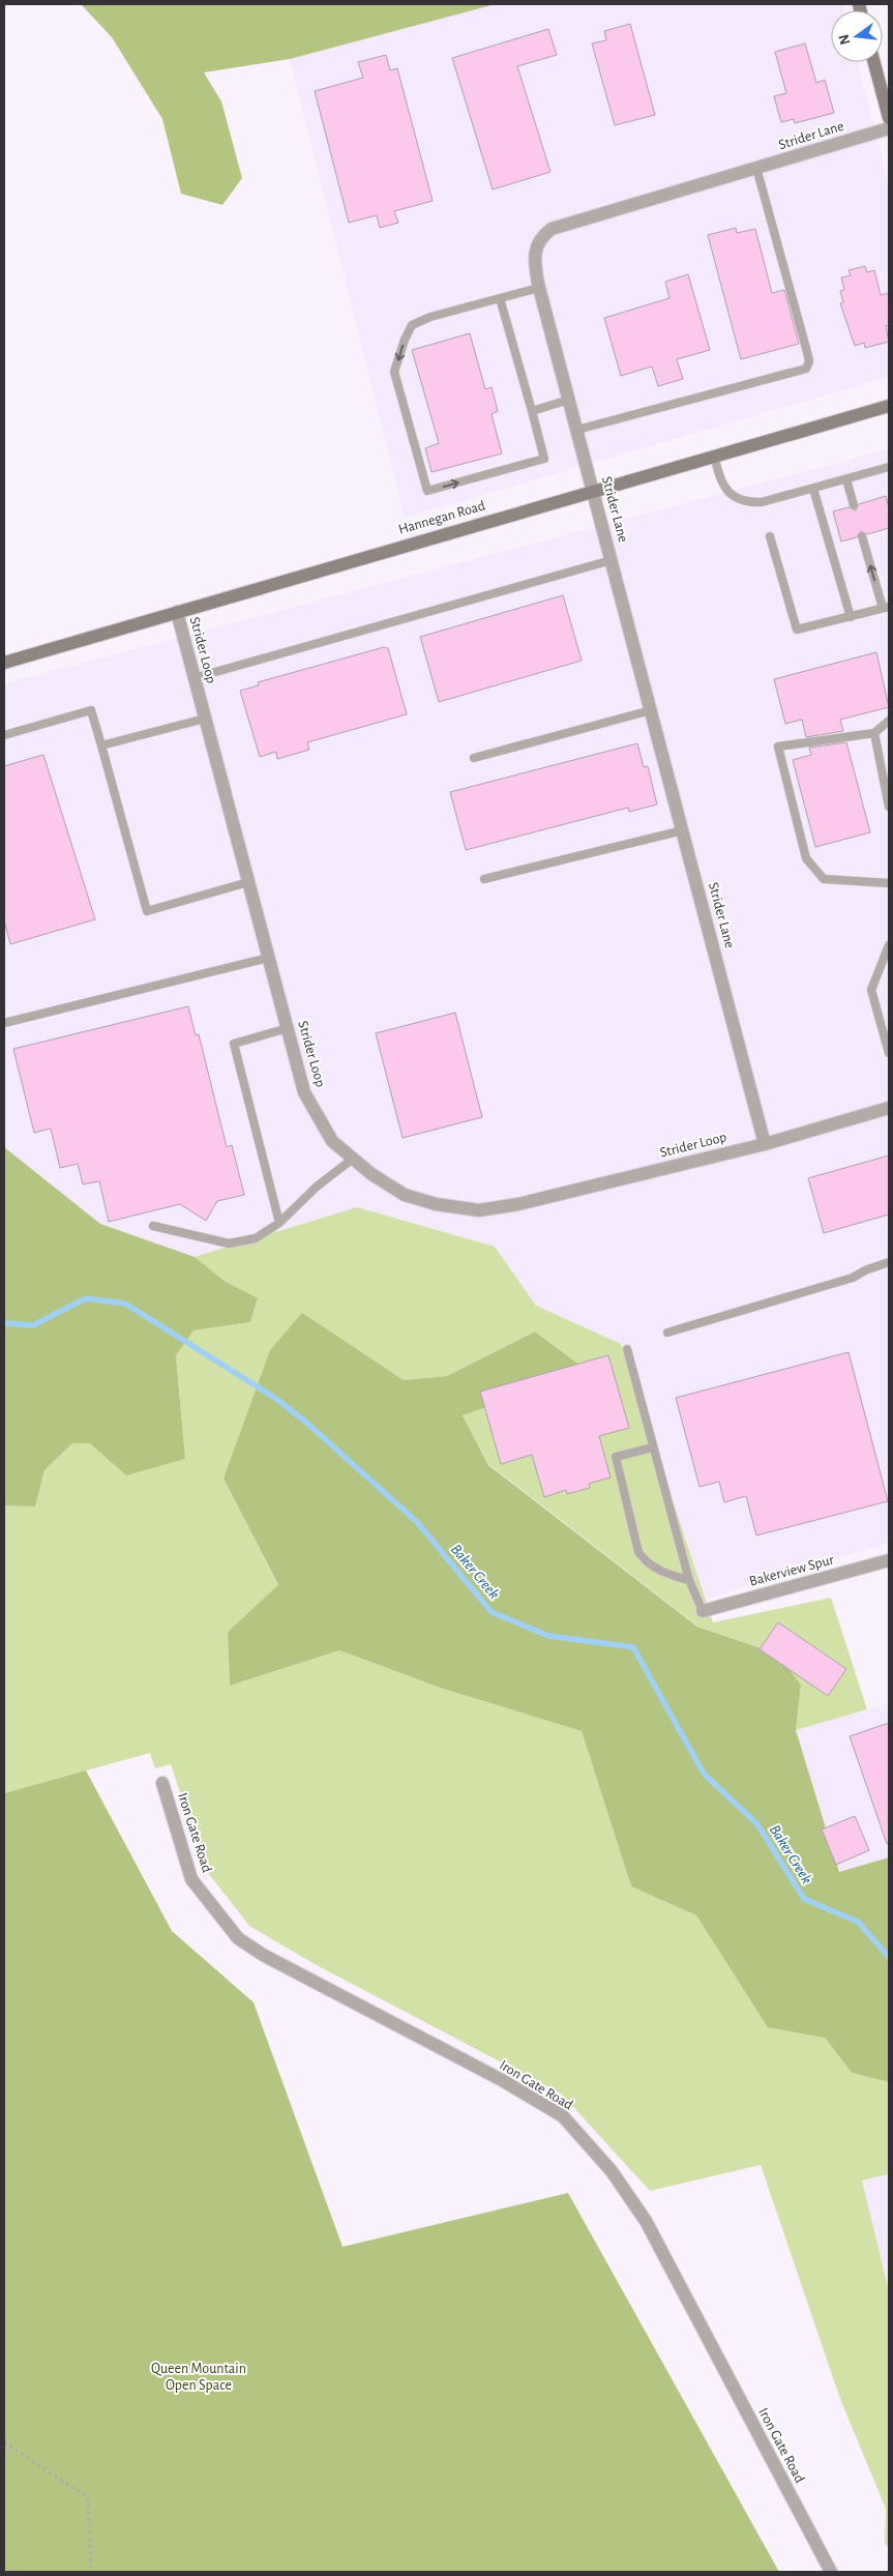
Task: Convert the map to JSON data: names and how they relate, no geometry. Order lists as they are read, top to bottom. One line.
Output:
{"streets":{"main road":["Hannegan Road"],"street":["Strider Lane","Strider Loop","Bakerview Spur","Iron Gate Road"]},"crossings":[["Strider Lane","Hannegan Road"],["Strider Lane","Strider Loop"],["Hannegan Road","Strider Loop"]],"water":["Baker Creek"],"parks":["Queen Mountain Open Space"],"north":"left"}
